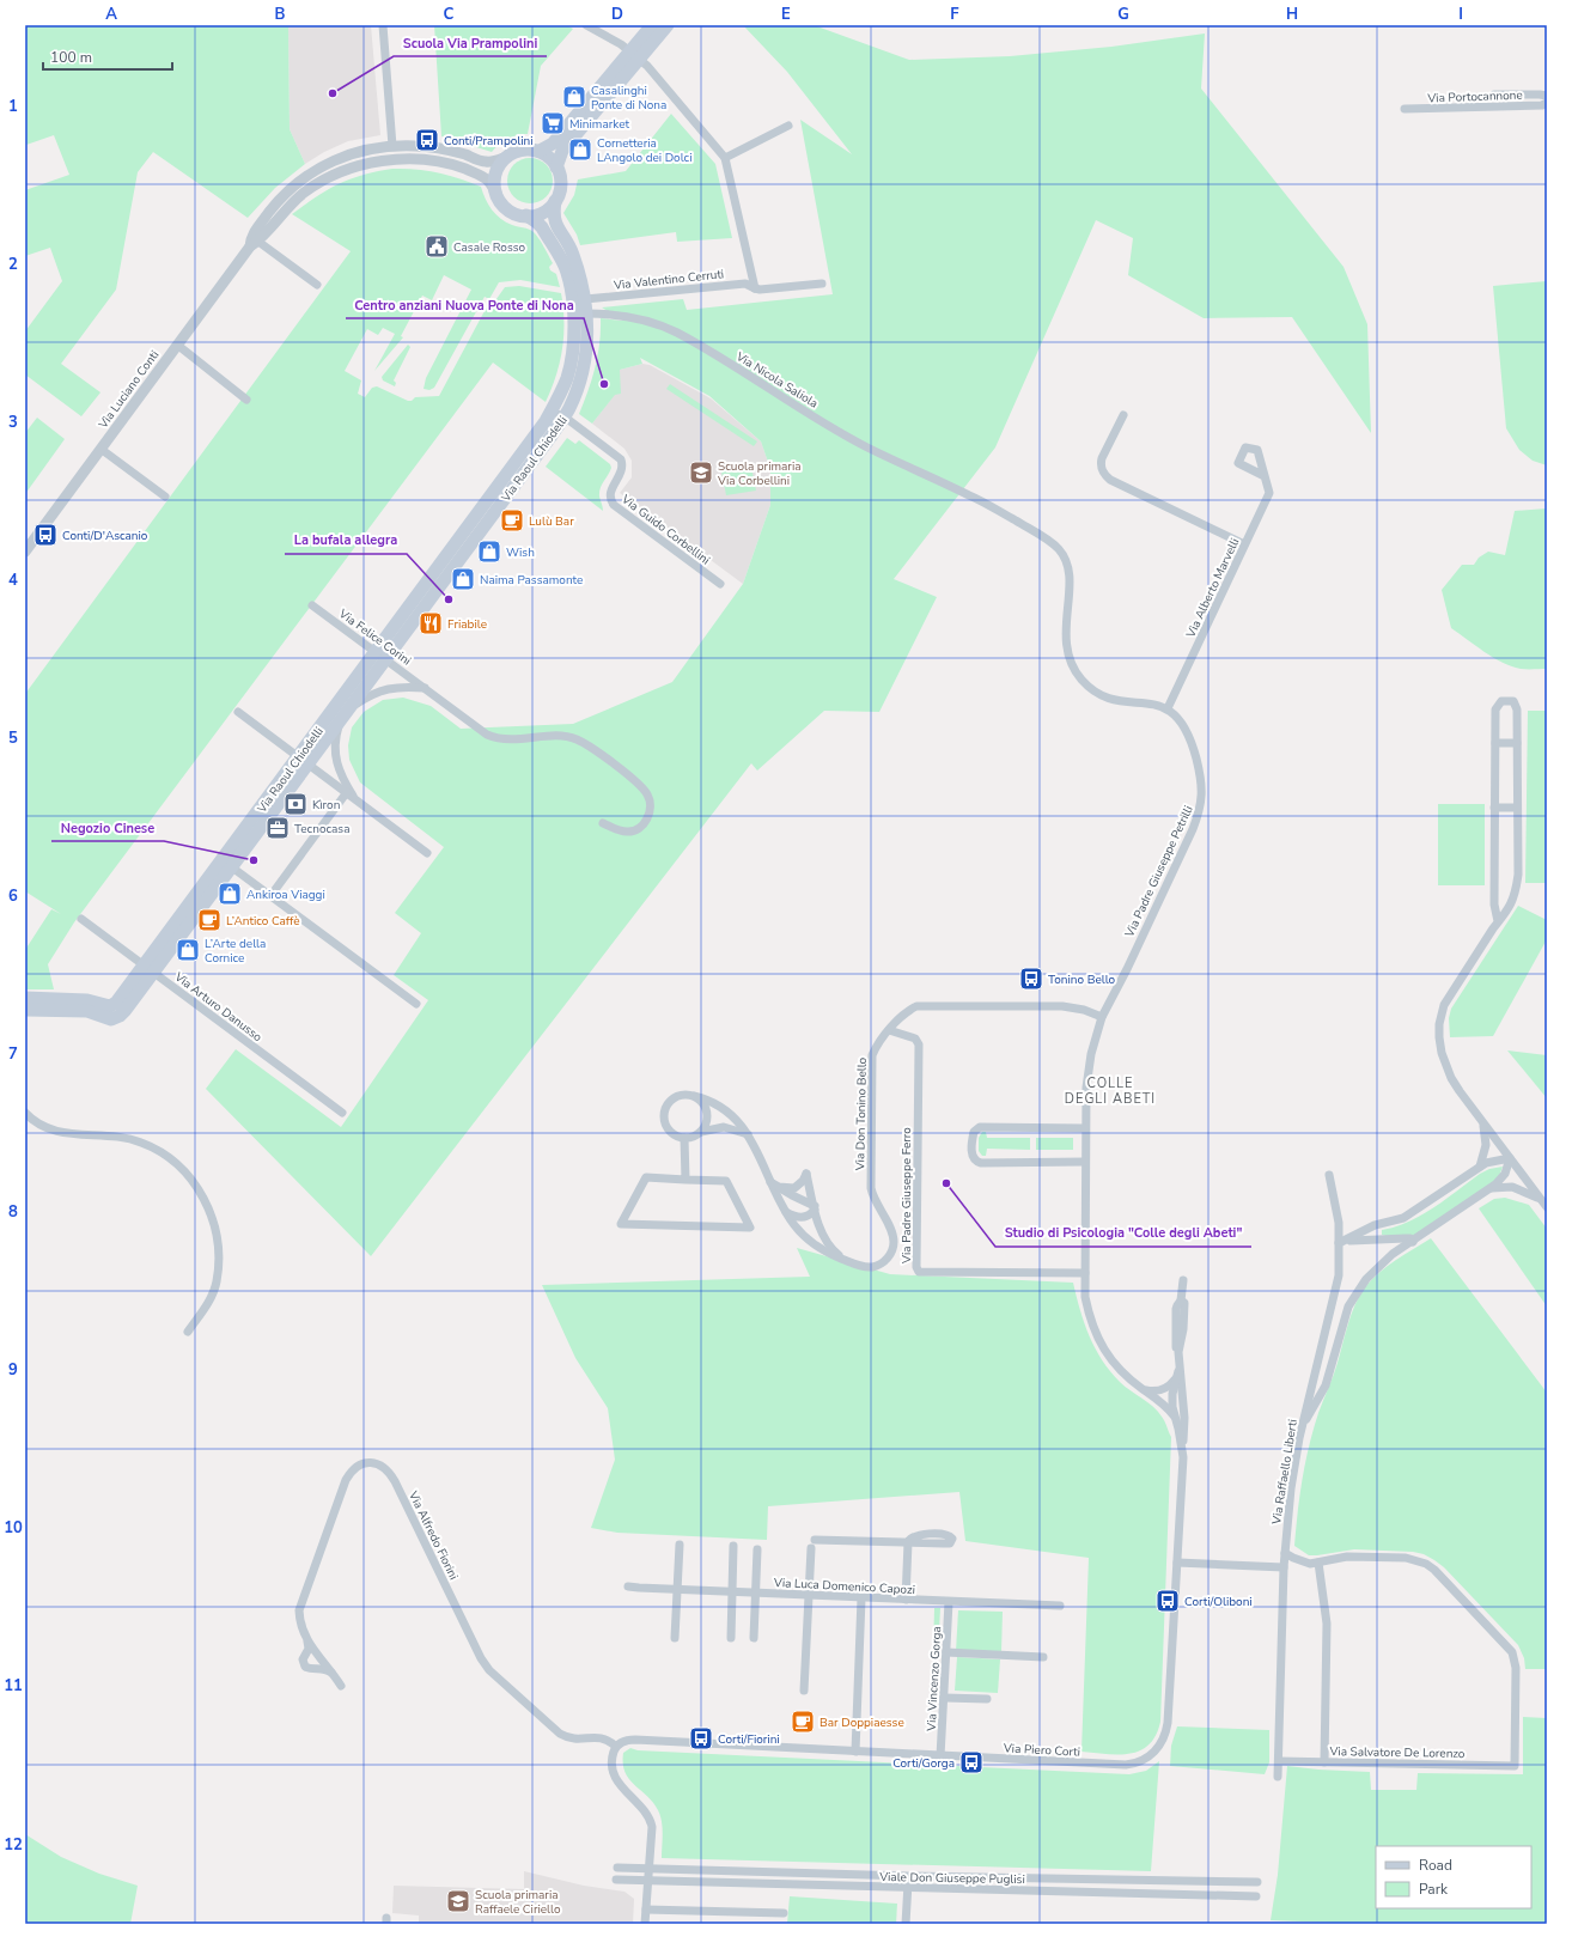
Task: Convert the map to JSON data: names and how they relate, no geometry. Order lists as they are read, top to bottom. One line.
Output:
{"streets":{"main road":["Via Raoul Chiodelli"],"street":["Via Portocannone","Via Valentino Cerruti","Via Nicola Saliola","Via Luciano Conti","Via Guido Corbellini","Via Alberto Marvelli","Via Felice Corini","Via Padre Giuseppe Petrilli","Via Arturo Danusso","Via Don Tonino Bello","Via Padre Giuseppe Ferro","Via Raffaello Liberti","Via Alfredo Fiorini","Via Luca Domenico Capozi","Via Vincenzo Gorga","Via Piero Corti","Via Salvatore De Lorenzo","Viale Don Giuseppe Puglisi"]},"crossings":[["Via Valentino Cerruti","Via Raoul Chiodelli"],["Via Nicola Saliola","Via Raoul Chiodelli"],["Via Nicola Saliola","Via Alberto Marvelli"],["Via Nicola Saliola","Via Padre Giuseppe Petrilli"],["Via Luciano Conti","Via Raoul Chiodelli"],["Via Raoul Chiodelli","Via Guido Corbellini"],["Via Raoul Chiodelli","Via Felice Corini"],["Via Raoul Chiodelli","Via Arturo Danusso"],["Via Alberto Marvelli","Via Padre Giuseppe Petrilli"],["Via Padre Giuseppe Petrilli","Via Don Tonino Bello"],["Via Padre Giuseppe Petrilli","Via Padre Giuseppe Ferro"],["Via Padre Giuseppe Petrilli","Via Piero Corti"],["Via Don Tonino Bello","Via Padre Giuseppe Ferro"],["Via Raffaello Liberti","Via Salvatore De Lorenzo"],["Via Alfredo Fiorini","Via Piero Corti"],["Via Luca Domenico Capozi","Via Vincenzo Gorga"],["Via Vincenzo Gorga","Via Piero Corti"]],"districts":["COLLE DEGLI ABETI"],"places":{"other":["Scuola Via Prampolini","Centro anziani Nuova Ponte di Nona","La bufala allegra","Negozio Cinese","Studio di Psicologia \"Colle degli Abeti\""],"shop":["Casalinghi Ponte di Nona","Cornetteria LAngolo dei Dolci","Wish","Naima Passamonte","Ankiroa Viaggi","L’Arte della Cornice"],"supermarket":["Minimarket"],"bus stop":["Conti/Prampolini","Conti/D'Ascanio","Tonino Bello","Corti/Oliboni","Corti/Fiorini","Corti/Gorga"],"public building":["Casale Rosso"],"school or university":["Scuola primaria Via Corbellini","Scuola primaria Raffaele Ciriello"],"cafe":["Lulù Bar","L’Antico Caffè","Bar Doppiaesse"],"restaurant":["Friabile"],"bank":["Kìron"],"office":["Tecnocasa"]},"legend":["Road","Park"],"scale_bar":"100 m","grid":{"columns":["A","B","C","D","E","F","G","H","I"],"rows":["1","2","3","4","5","6","7","8","9","10","11","12"]}}
